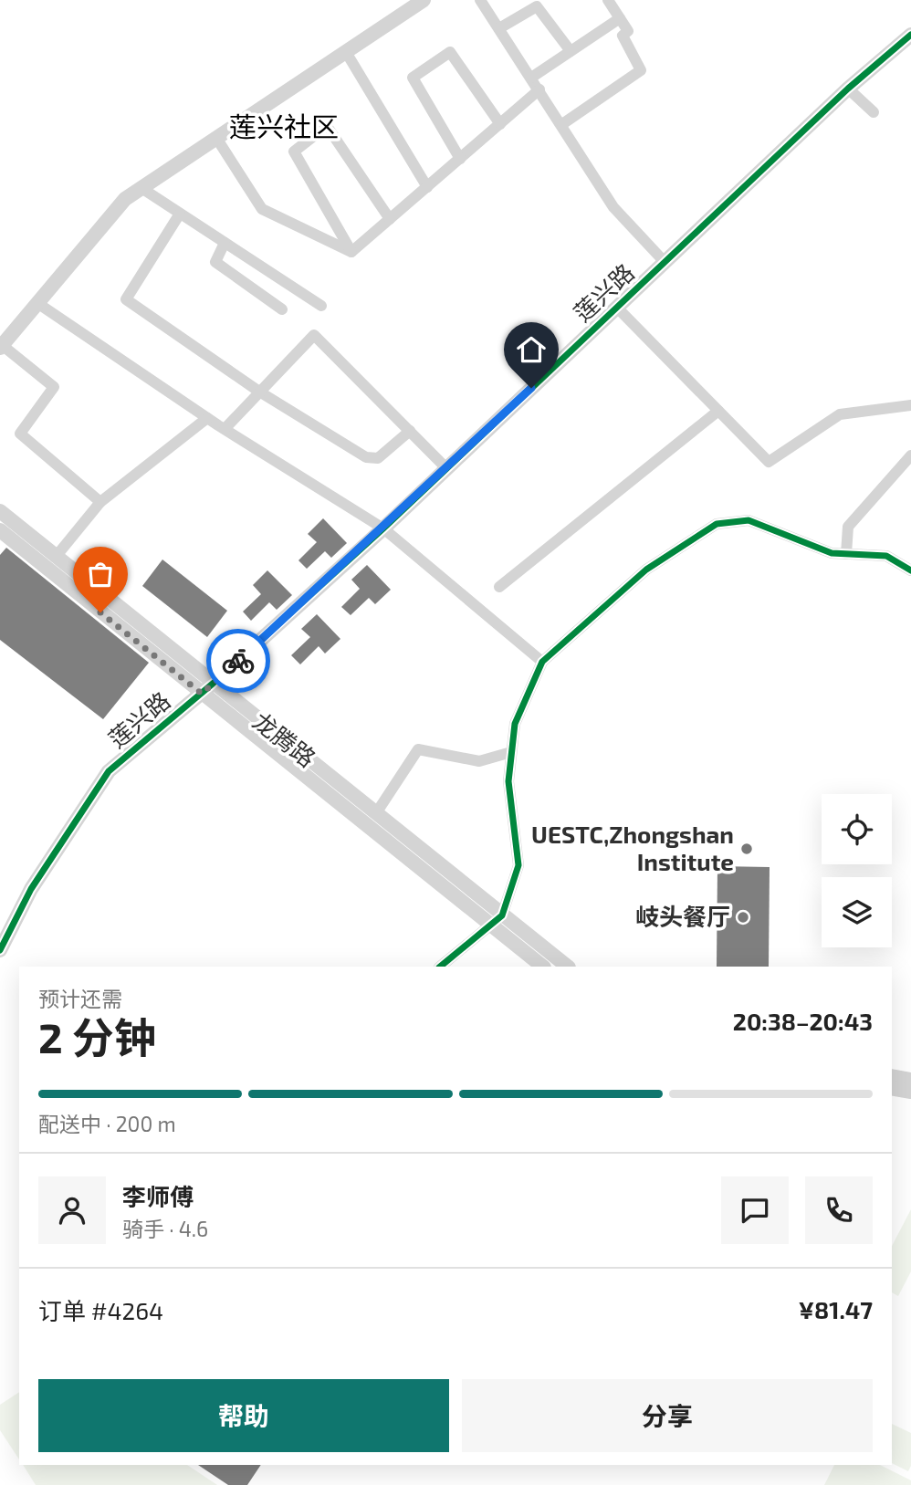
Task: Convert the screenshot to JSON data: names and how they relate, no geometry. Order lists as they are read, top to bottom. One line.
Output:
{"streets":{"street":["莲兴路","龙腾路"]},"crossings":[["莲兴路","龙腾路"]],"districts":["莲兴社区"],"places":["UESTC,Zhongshan Institute","岐头餐厅"],"page":{"heading":["2 分钟","预计还需","20:38–20:43"],"panel":["李师傅","骑手 · 4.6","订单 #4264","¥81.47"],"bar":"配送中 · 200 m","buttons":["帮助","分享"]}}
